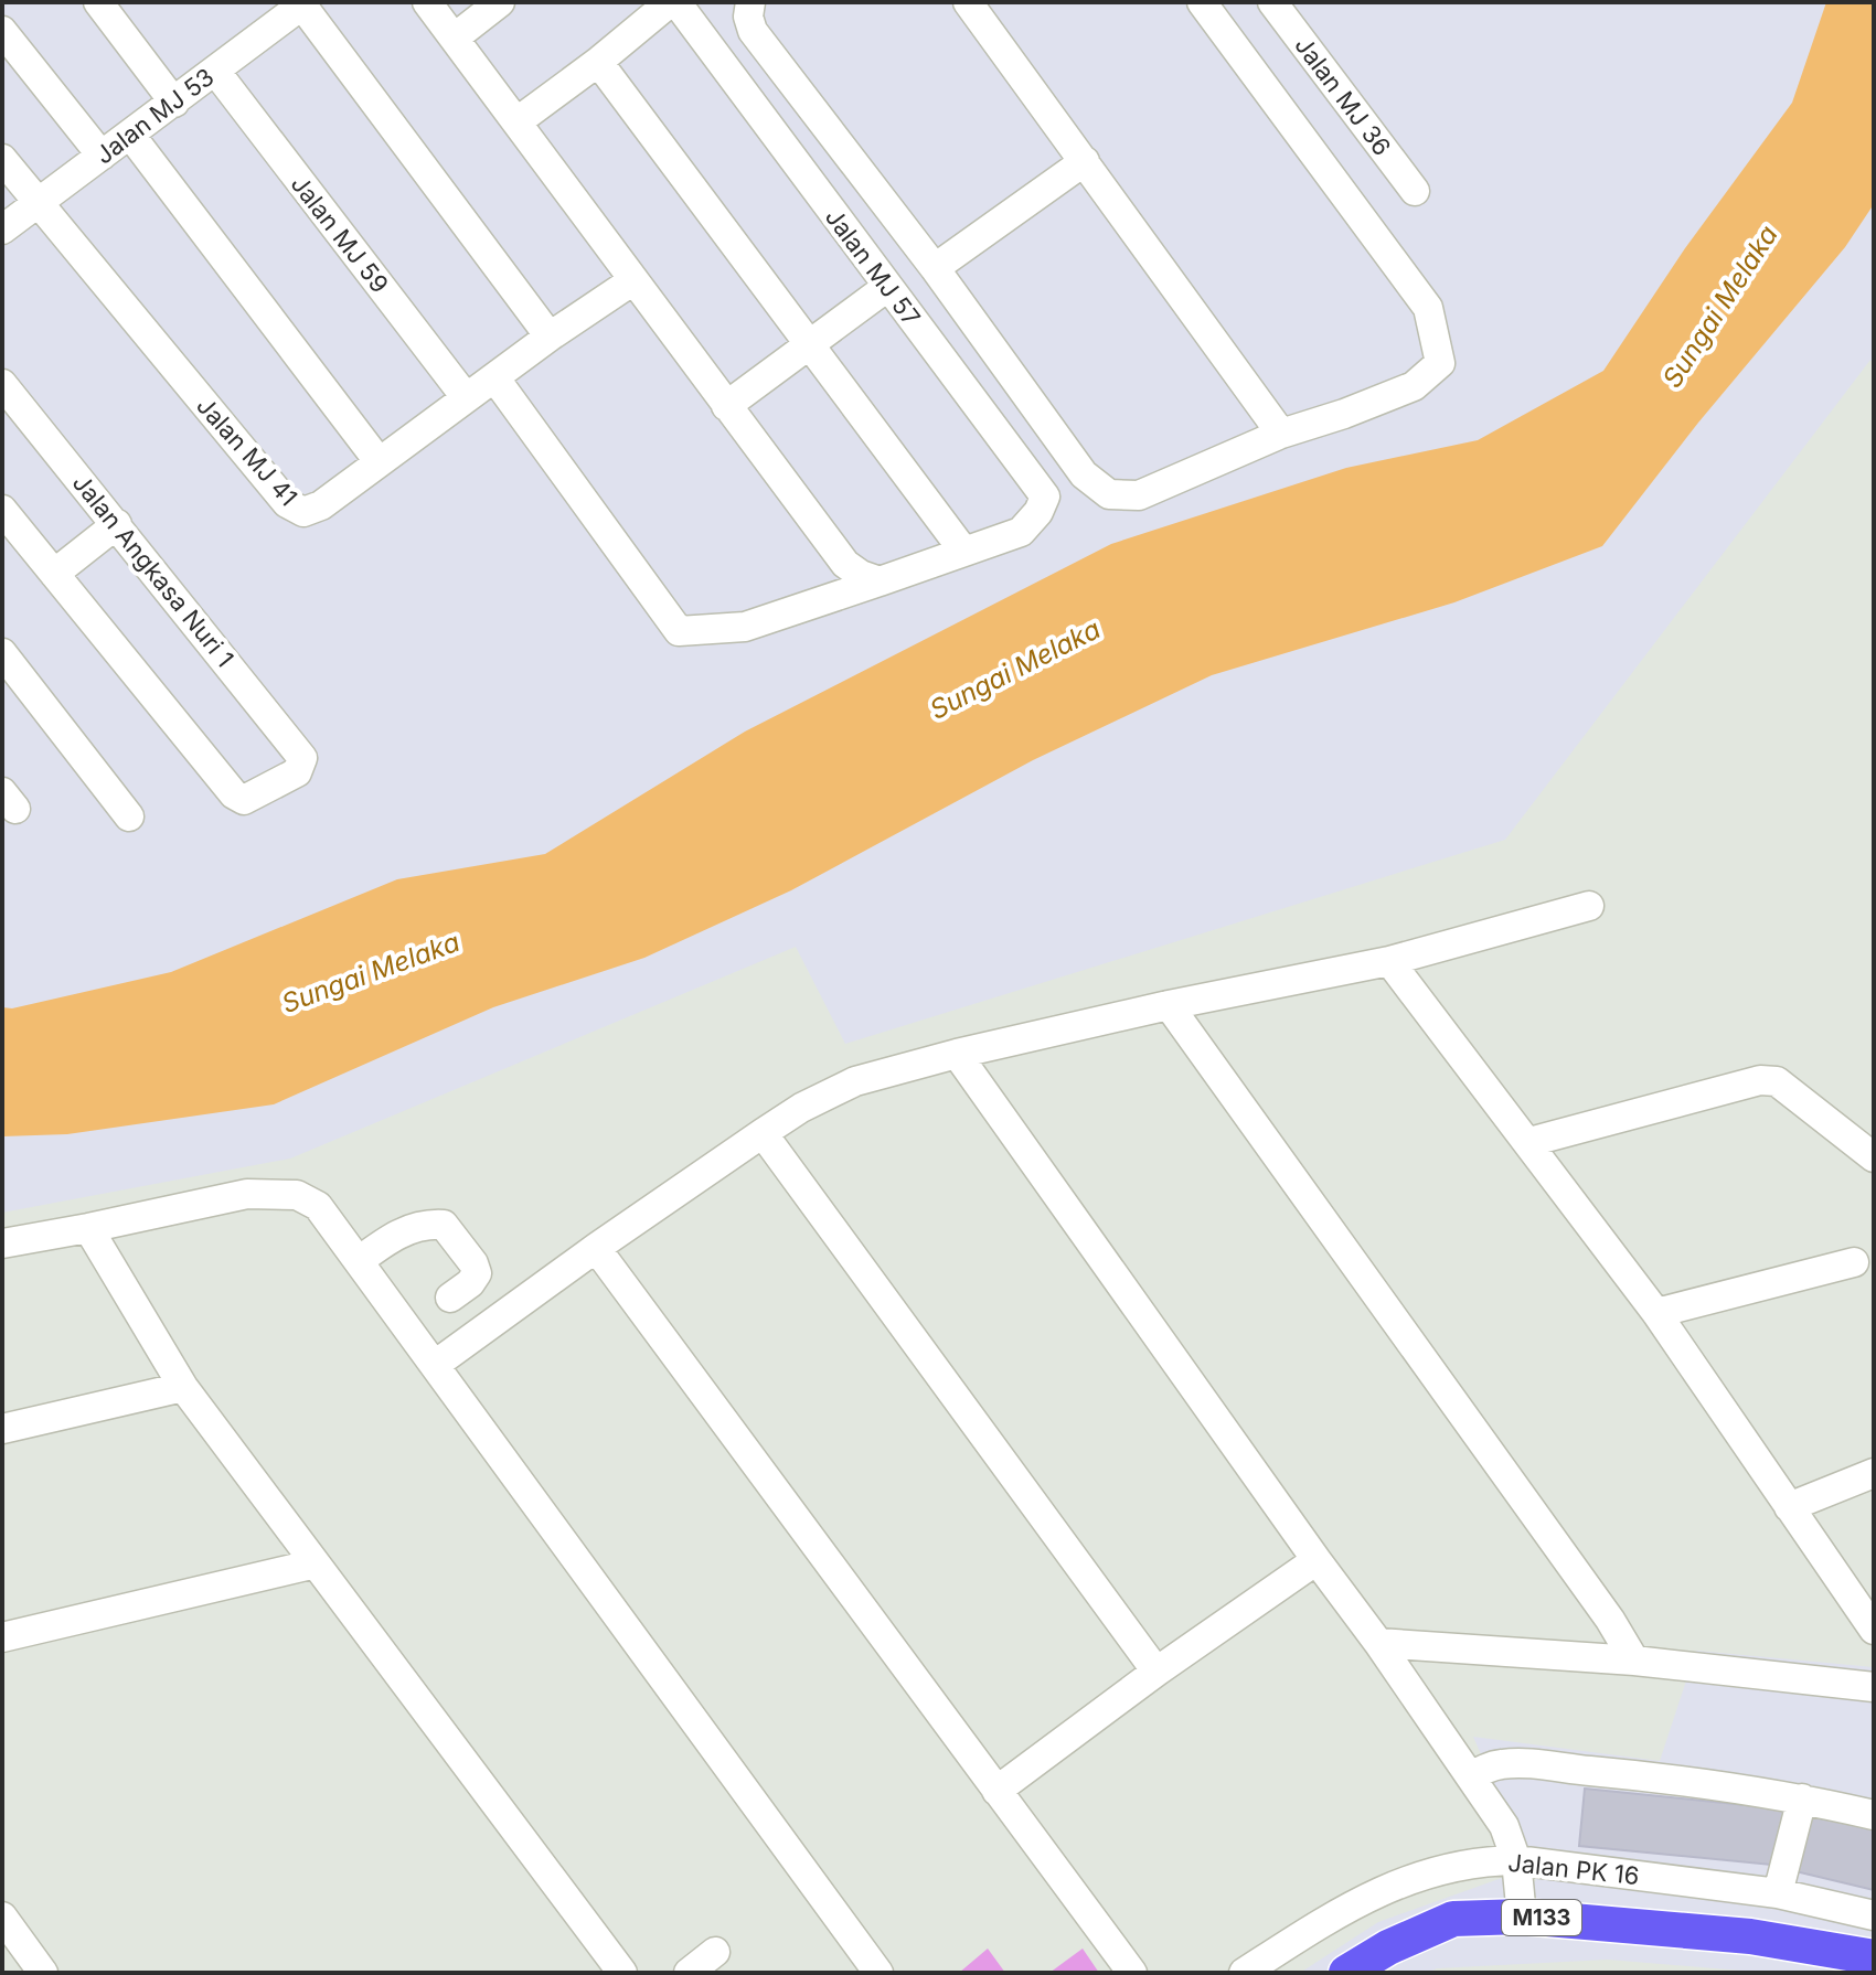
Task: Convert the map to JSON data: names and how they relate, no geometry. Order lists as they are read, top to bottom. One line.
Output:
{"streets":{"main road":["M133"],"street":["Jalan MJ 36","Jalan MJ 53","Jalan MJ 59","Jalan MJ 57","Jalan MJ 41","Jalan Angkasa Nuri 1","Jalan PK 16"]},"crossings":[["Jalan MJ 53","Jalan MJ 59"],["Jalan MJ 53","Jalan MJ 41"],["Jalan MJ 59","Jalan MJ 41"]],"water":["Sungai Melaka"]}
